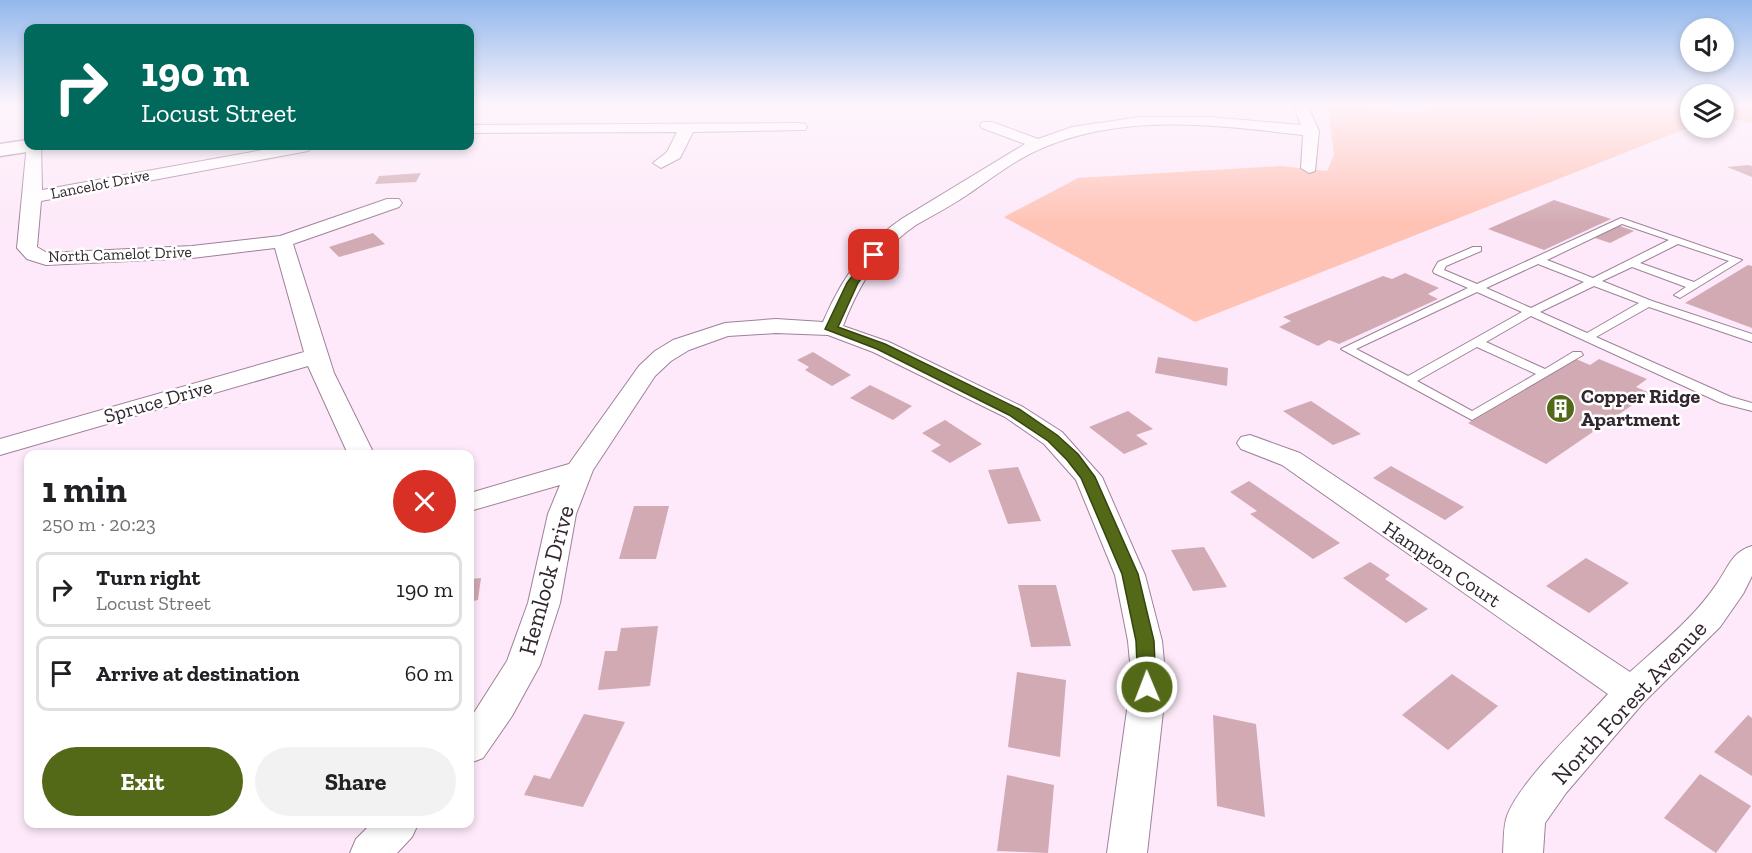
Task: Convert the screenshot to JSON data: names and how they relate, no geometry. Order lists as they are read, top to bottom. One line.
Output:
{"streets":{"street":["Lancelot Drive","North Camelot Drive","Spruce Drive","Hampton Court","Hemlock Drive","North Forest Avenue"]},"crossings":[["Lancelot Drive","North Camelot Drive"],["Hampton Court","North Forest Avenue"]],"places":{"building":["Copper Ridge Apartment"]},"page":{"turn":["190 m","Locust Street"],"heading":["1 min","250 m · 20:23"],"list":[{"name":"Turn right","note":"Locust Street","value":"190 m"},{"name":"Arrive at destination","value":"60 m"}],"buttons":["Exit","Share"]}}
